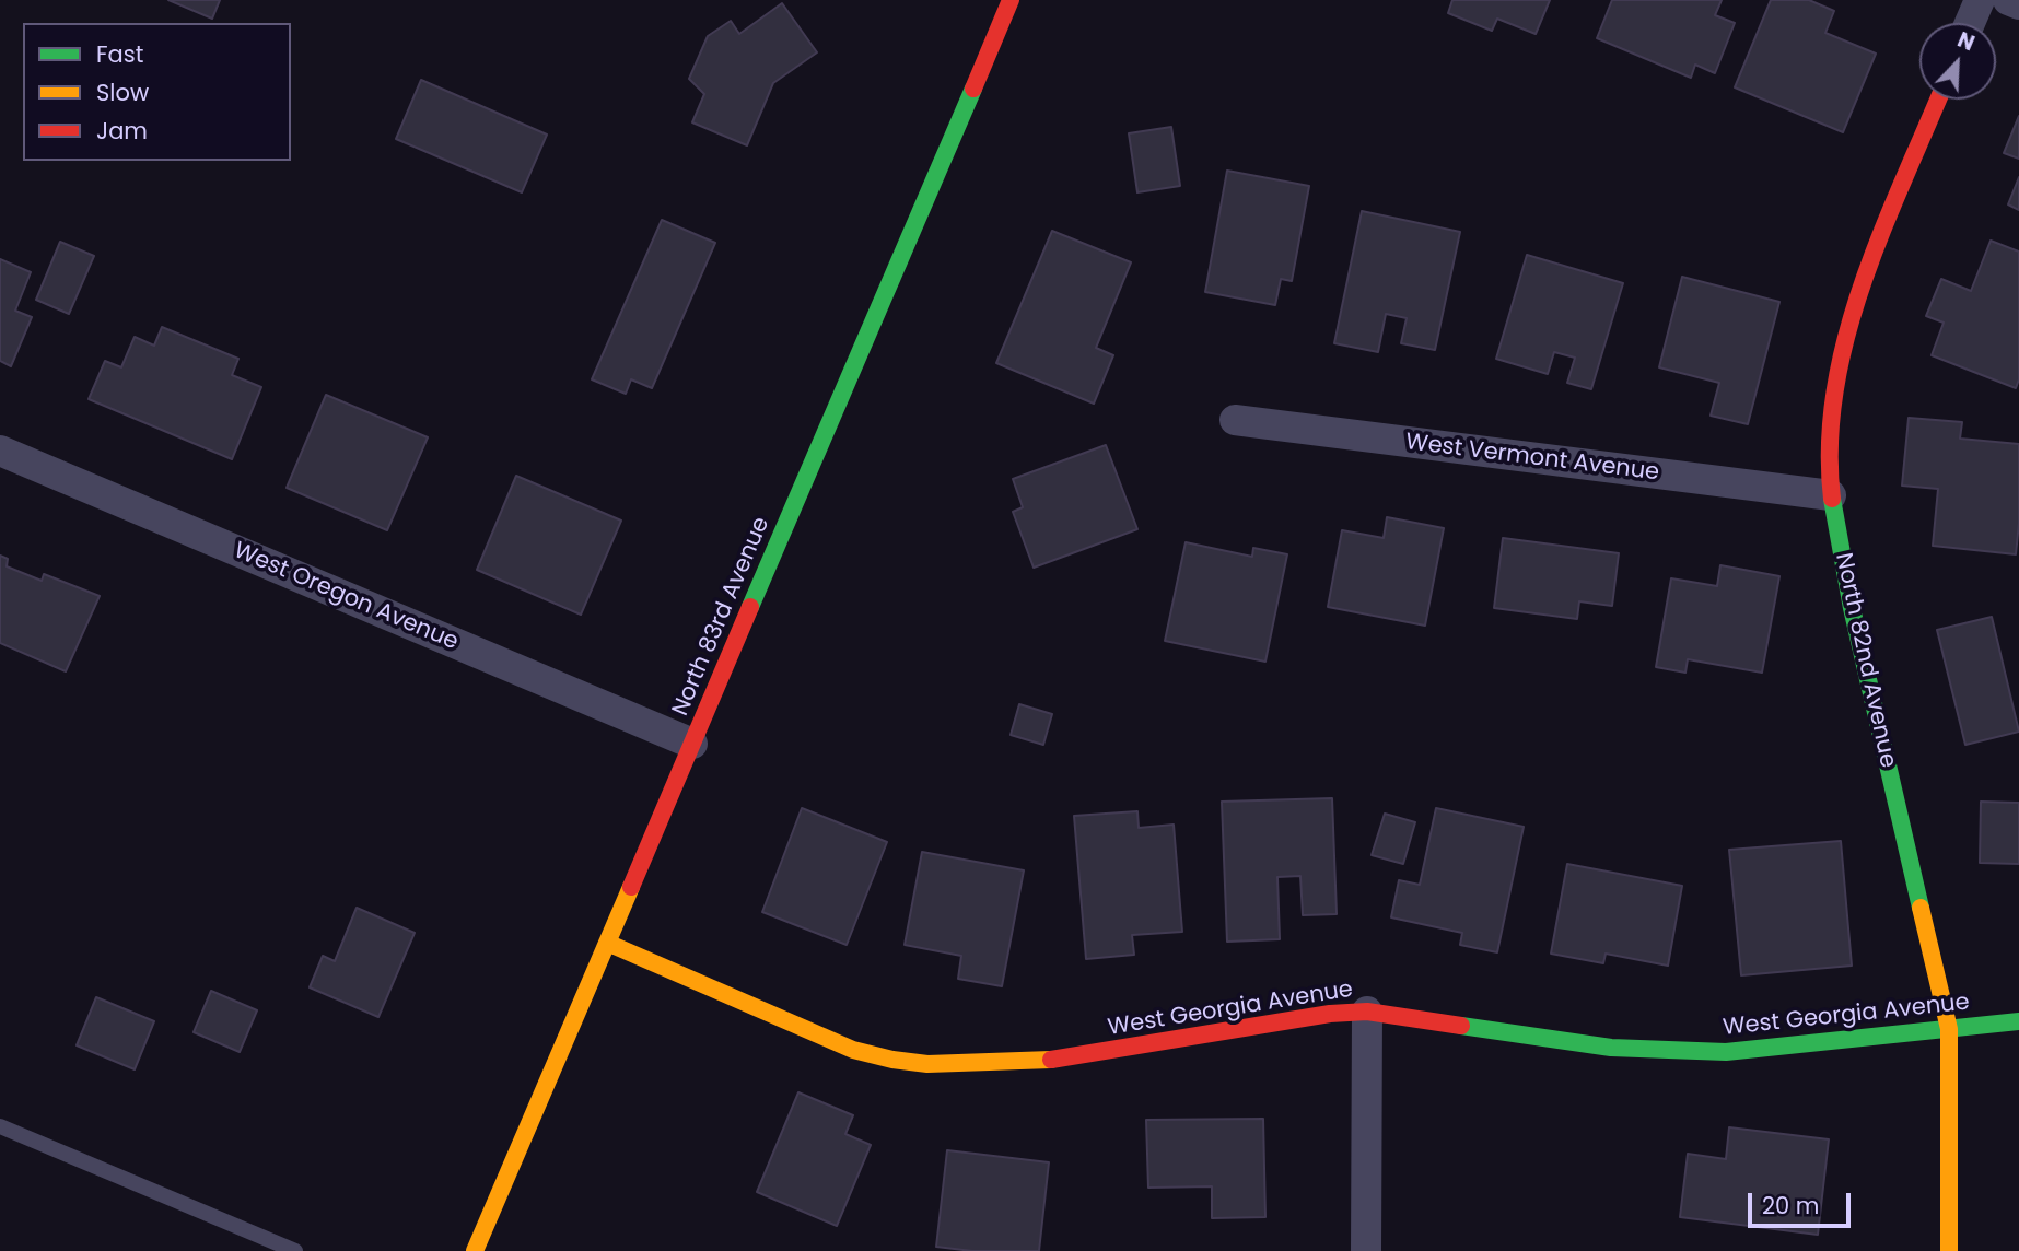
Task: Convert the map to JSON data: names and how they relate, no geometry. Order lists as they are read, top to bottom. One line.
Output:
{"streets":{"street":["West Vermont Avenue","West Oregon Avenue","North 83rd Avenue","North 82nd Avenue","West Georgia Avenue"]},"crossings":[["West Vermont Avenue","North 82nd Avenue"],["West Oregon Avenue","North 83rd Avenue"],["North 83rd Avenue","West Georgia Avenue"],["North 82nd Avenue","West Georgia Avenue"]],"legend":["Fast","Slow","Jam"],"scale_bar":"20 m","north":"top right"}
